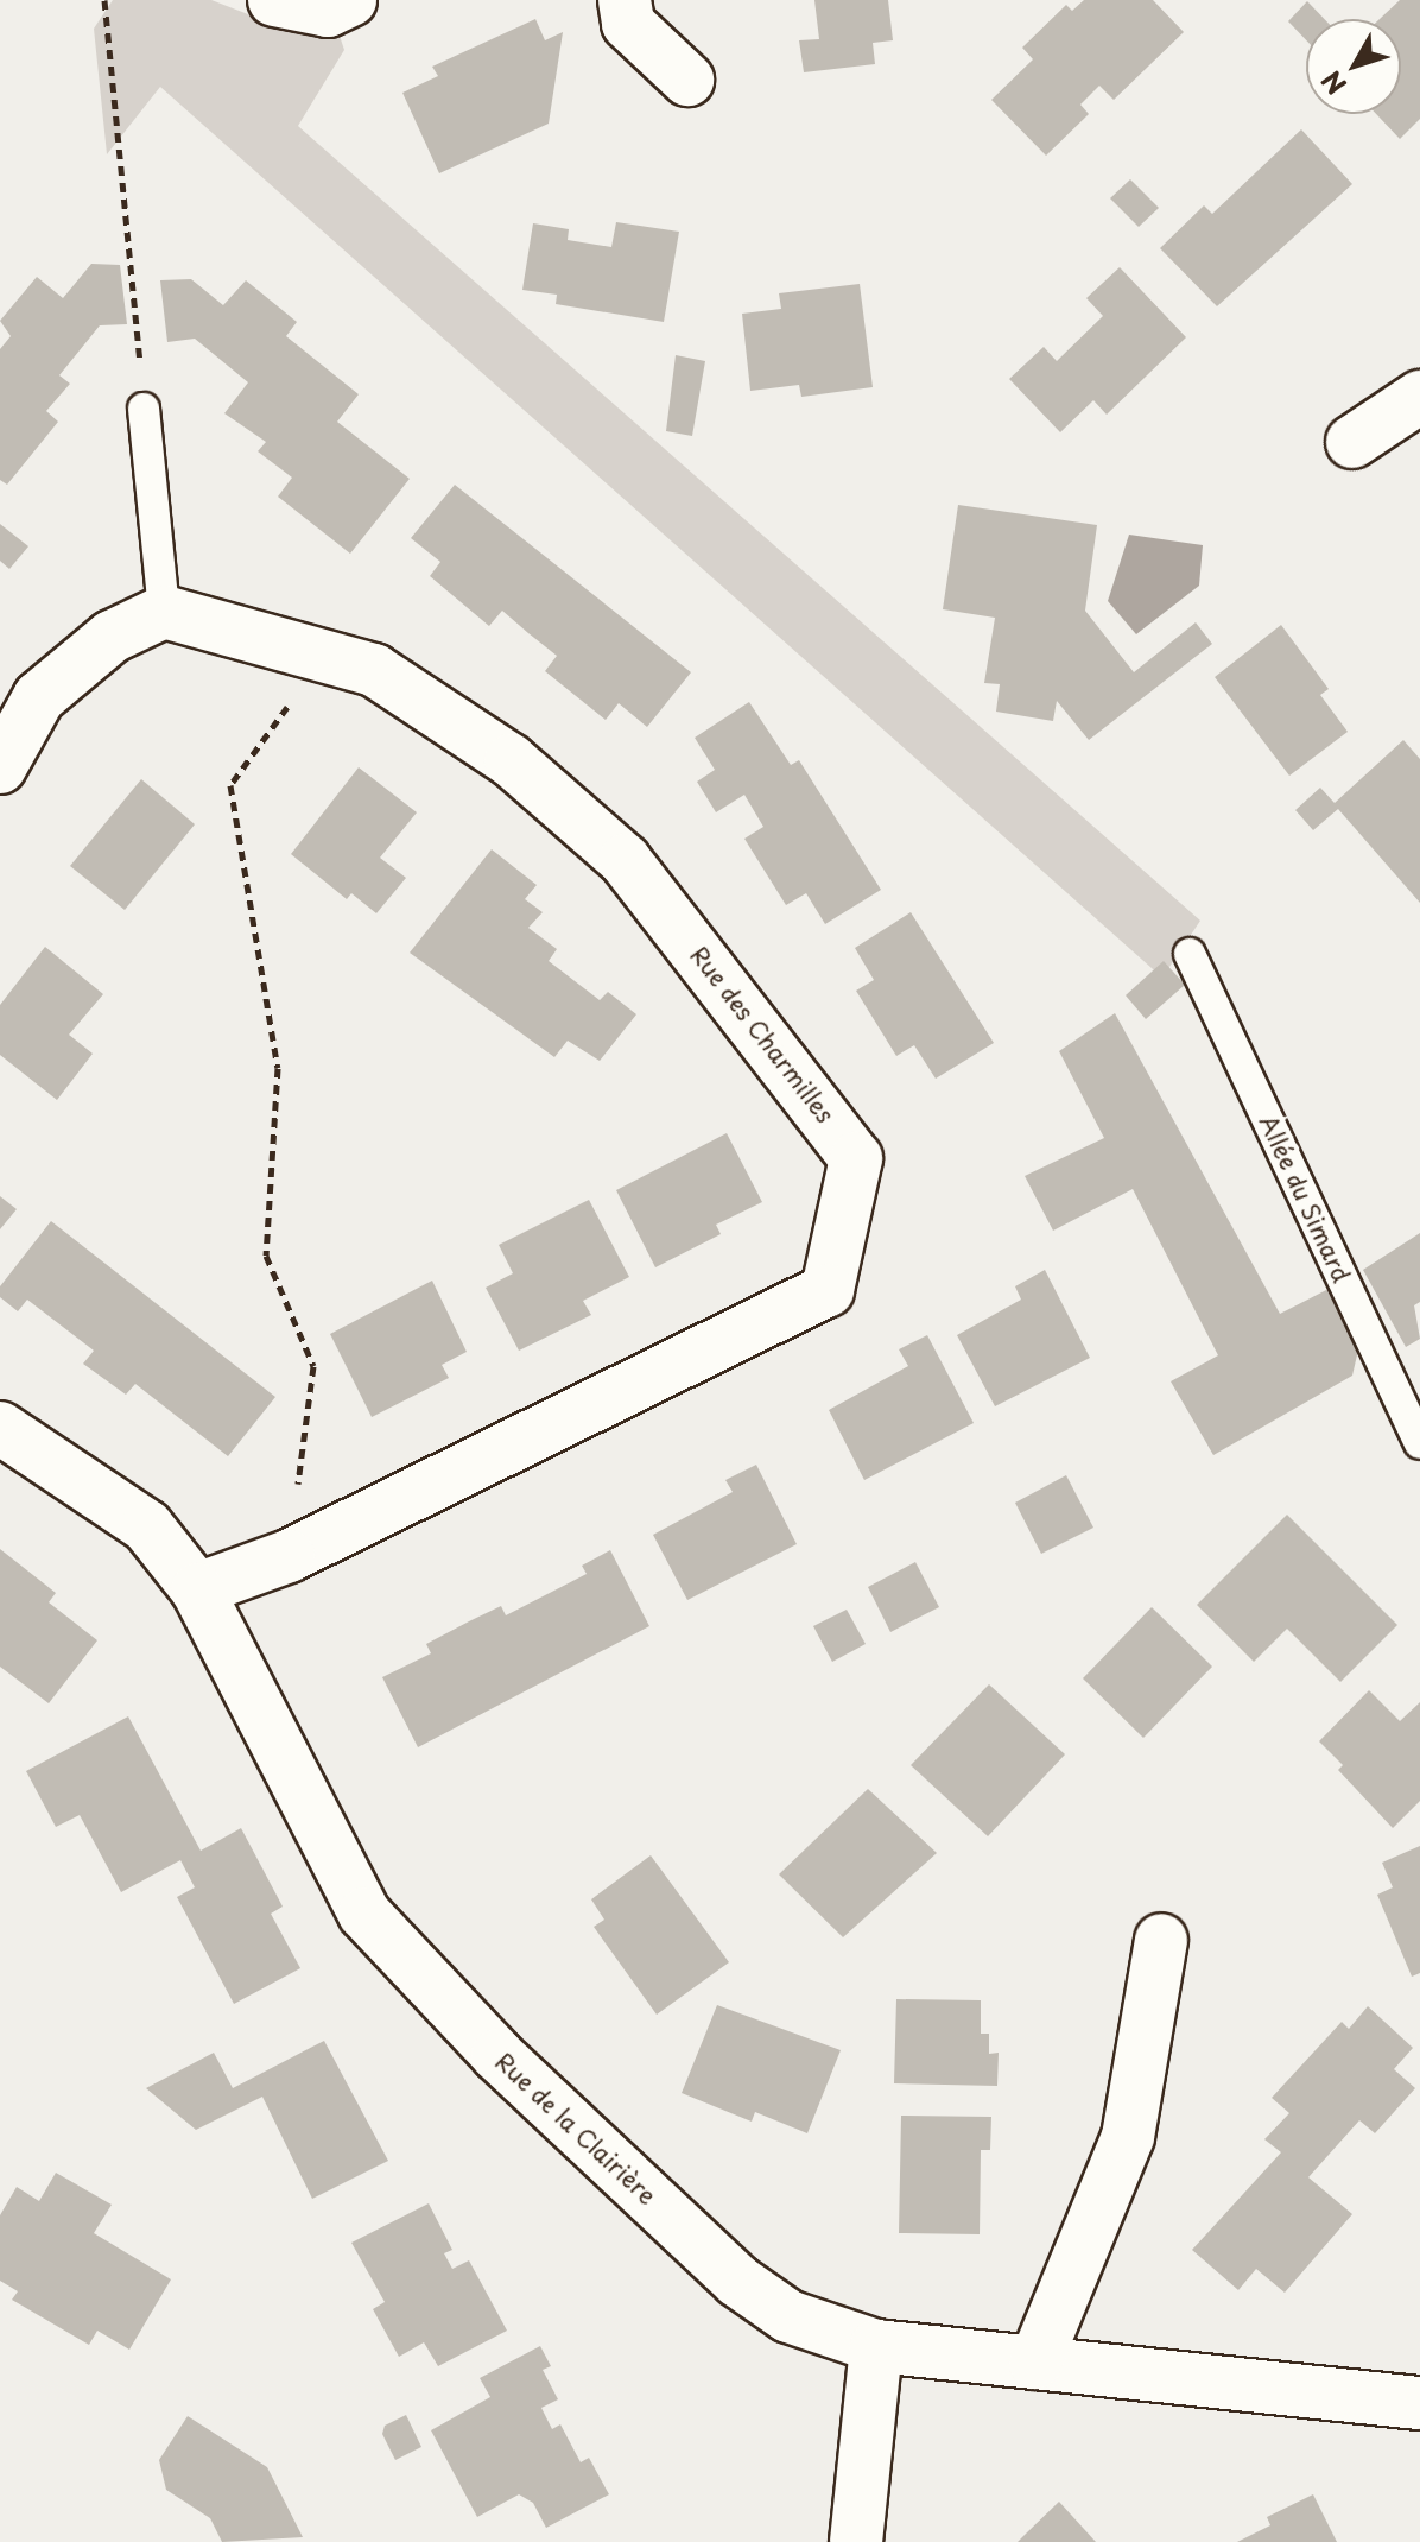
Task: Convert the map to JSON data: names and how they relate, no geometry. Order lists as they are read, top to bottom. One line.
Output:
{"streets":{"street":["Rue des Charmilles","Rue de la Clairière"],"lane":["Allée du Simard"]},"crossings":[["Rue des Charmilles","Rue de la Clairière"]],"north":"bottom left"}
